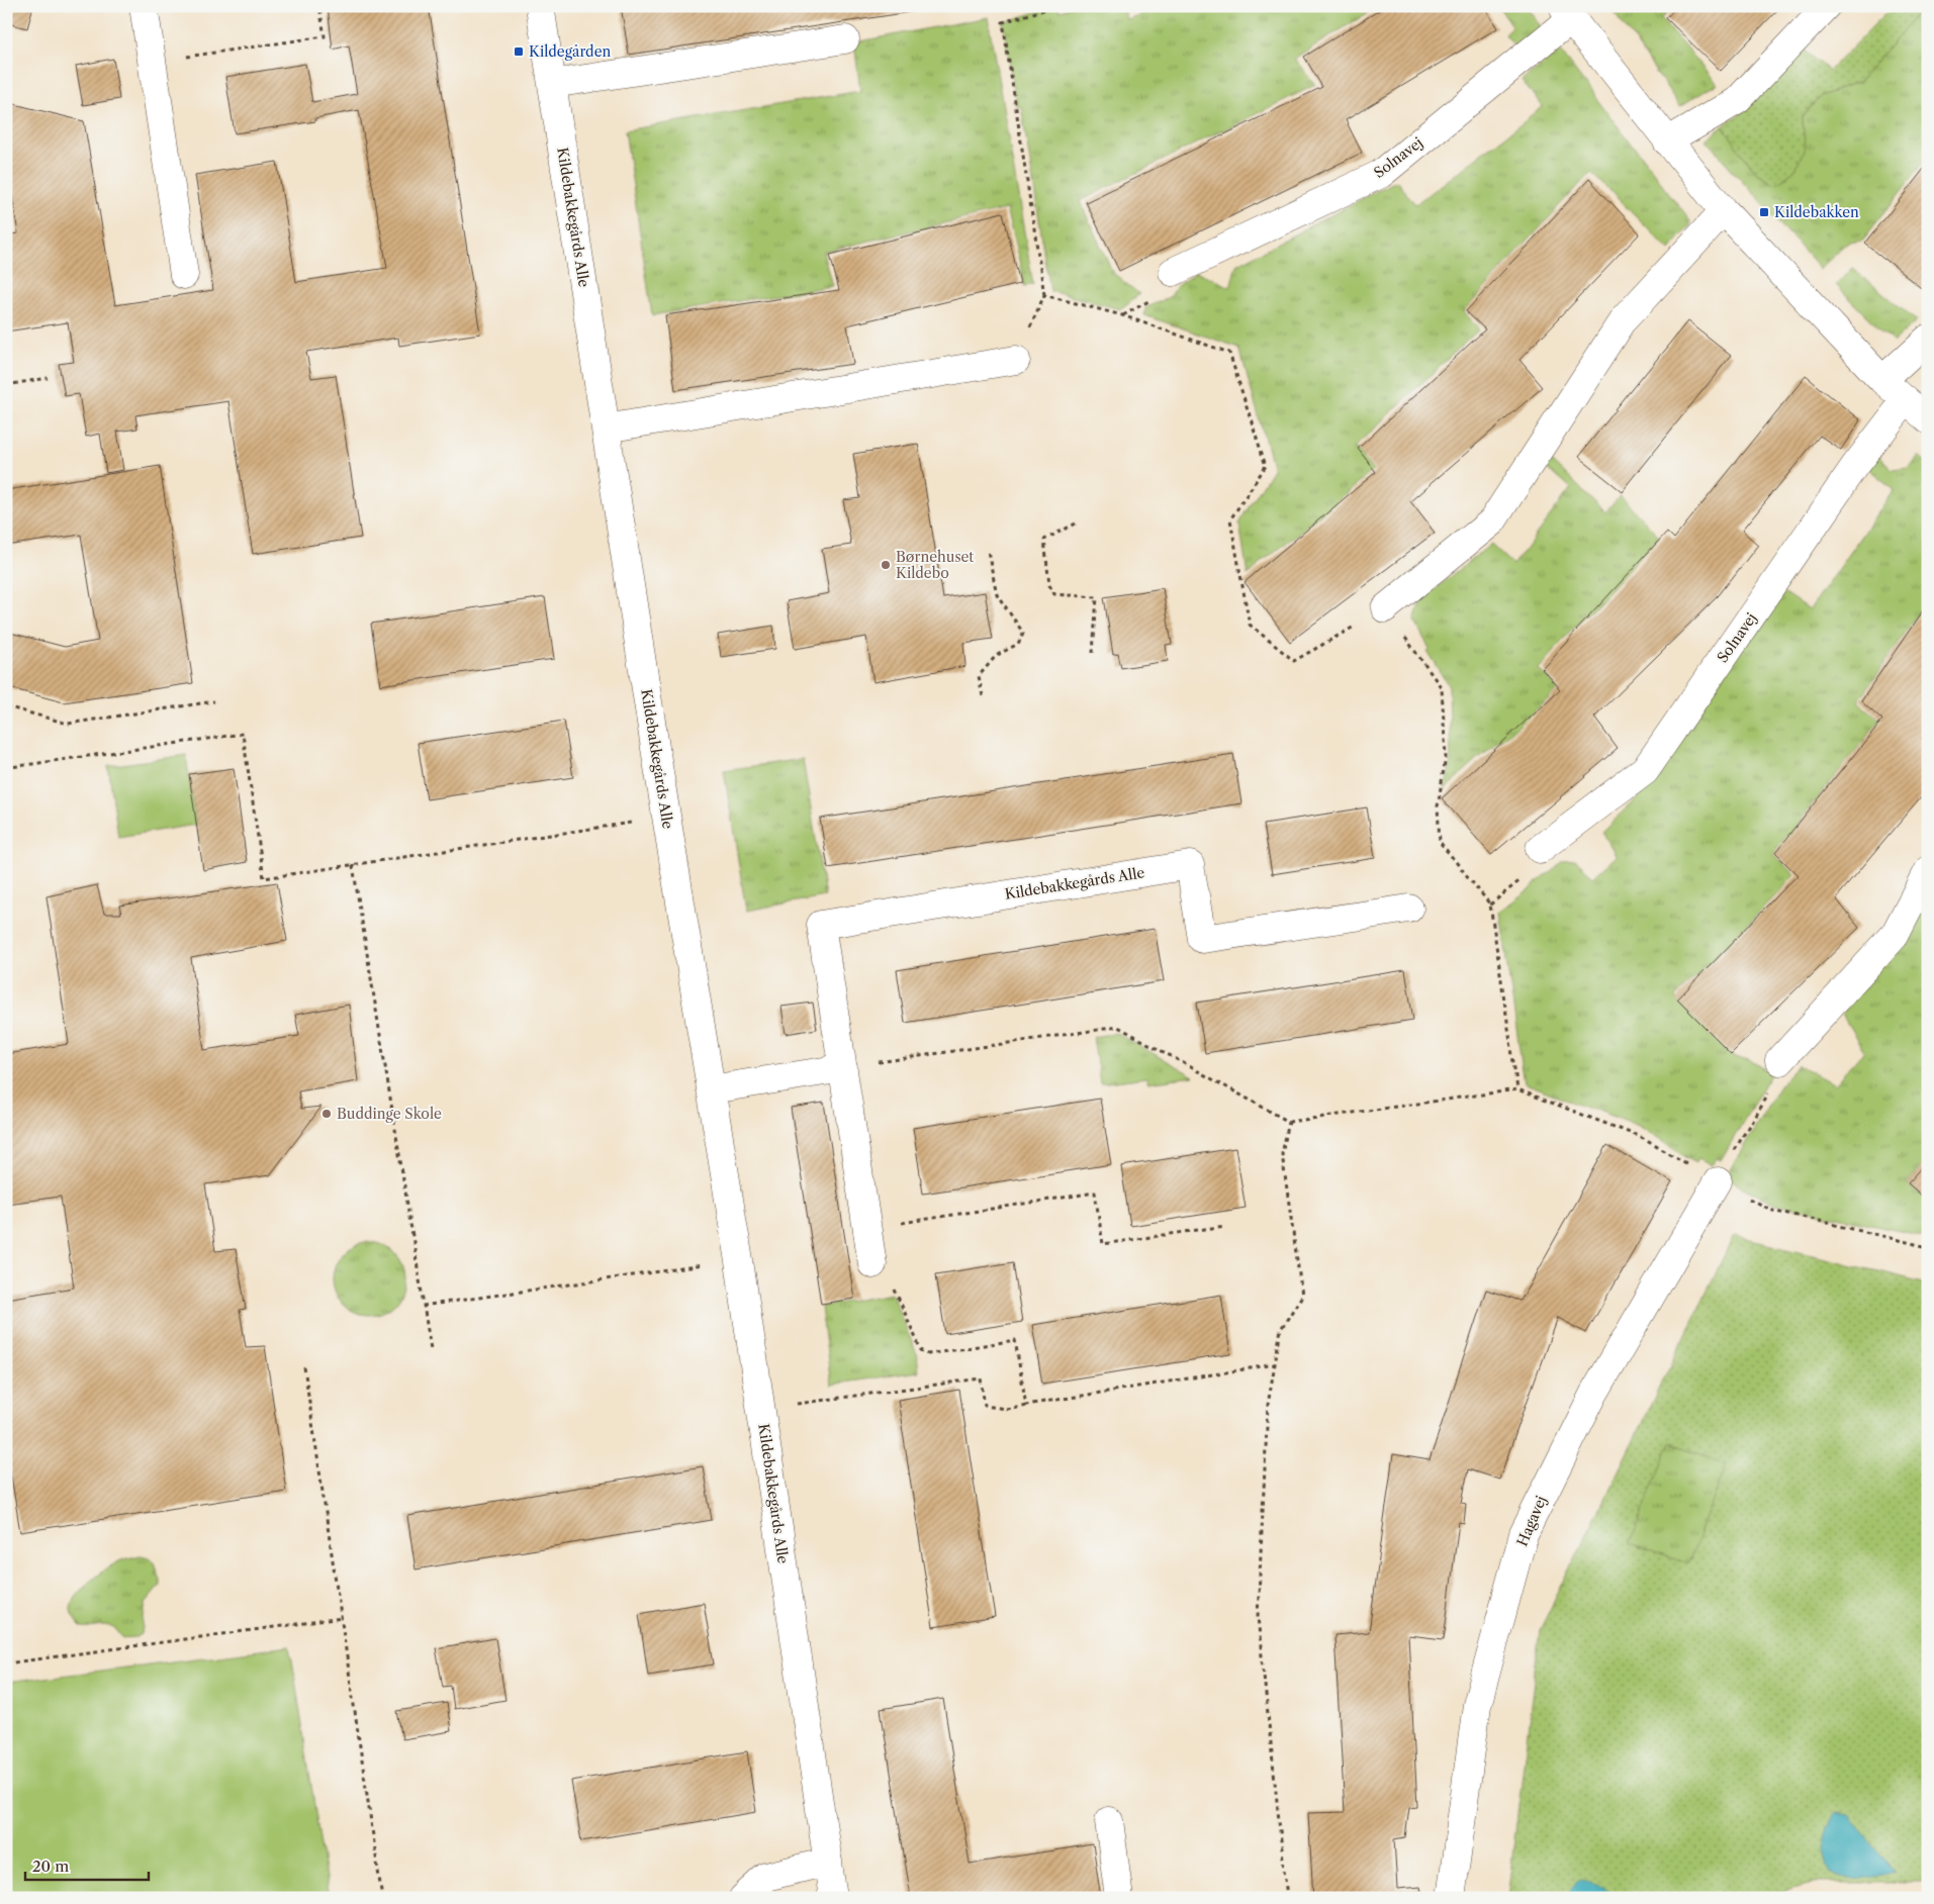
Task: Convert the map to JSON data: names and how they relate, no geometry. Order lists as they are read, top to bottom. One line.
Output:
{"streets":{"street":["Solnavej","Kildebakkegårds Alle","Hagavej"]},"places":{"transit":["Kildegården","Kildebakken"],"other":["Børnehuset Kildebo","Buddinge Skole"]},"scale_bar":"20 m"}
